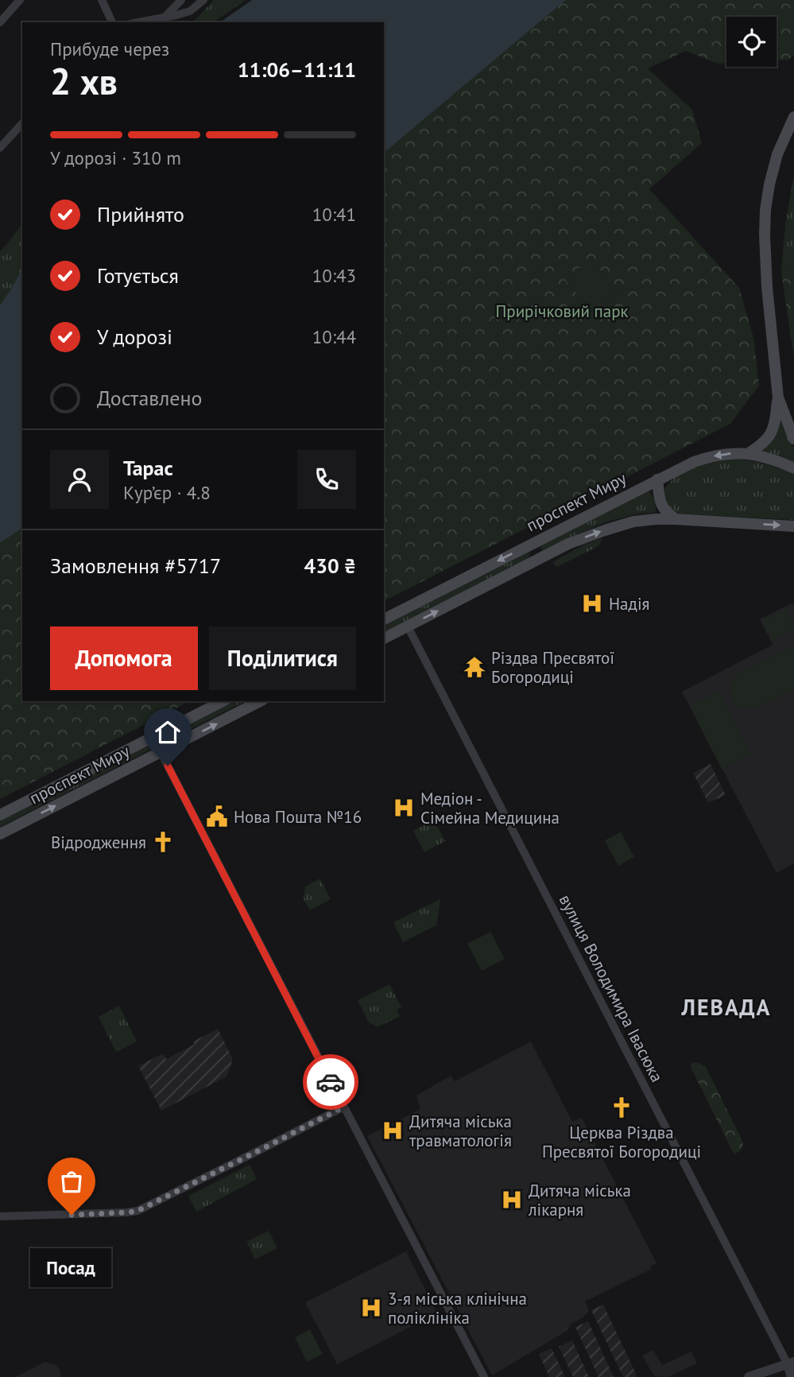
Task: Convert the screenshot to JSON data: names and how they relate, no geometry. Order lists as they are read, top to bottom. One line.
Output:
{"streets":{"main road":["проспект Миру"],"street":["вулиця Володимира Івасюка"]},"crossings":[["проспект Миру","вулиця Володимира Івасюка"]],"districts":["ЛЕВАДА"],"parks":["Прирічковий парк"],"places":{"hospital":["Надія","Медіон - Сімейна Медицина","Дитяча міська травматологія","Дитяча міська лікарня","3-я міська клінічна поліклініка"],"temple":["Різдва Пресвятої Богородиці"],"public building":["Нова Пошта №16"],"church":["Відродження","Церква Різдва Пресвятої Богородиці"],"other":["Посад"]},"page":{"heading":["2 хв","Прибуде через","11:06–11:11"],"panel":["Тарас","Кур’єр · 4.8","Замовлення #5717","430 ₴"],"bar":"У дорозі · 310 m","list":[["Прийнято","10:41"],["Готується","10:43"],["У дорозі","10:44"],"Доставлено"],"buttons":["Допомога","Поділитися"],"bubble":"Посад"}}
